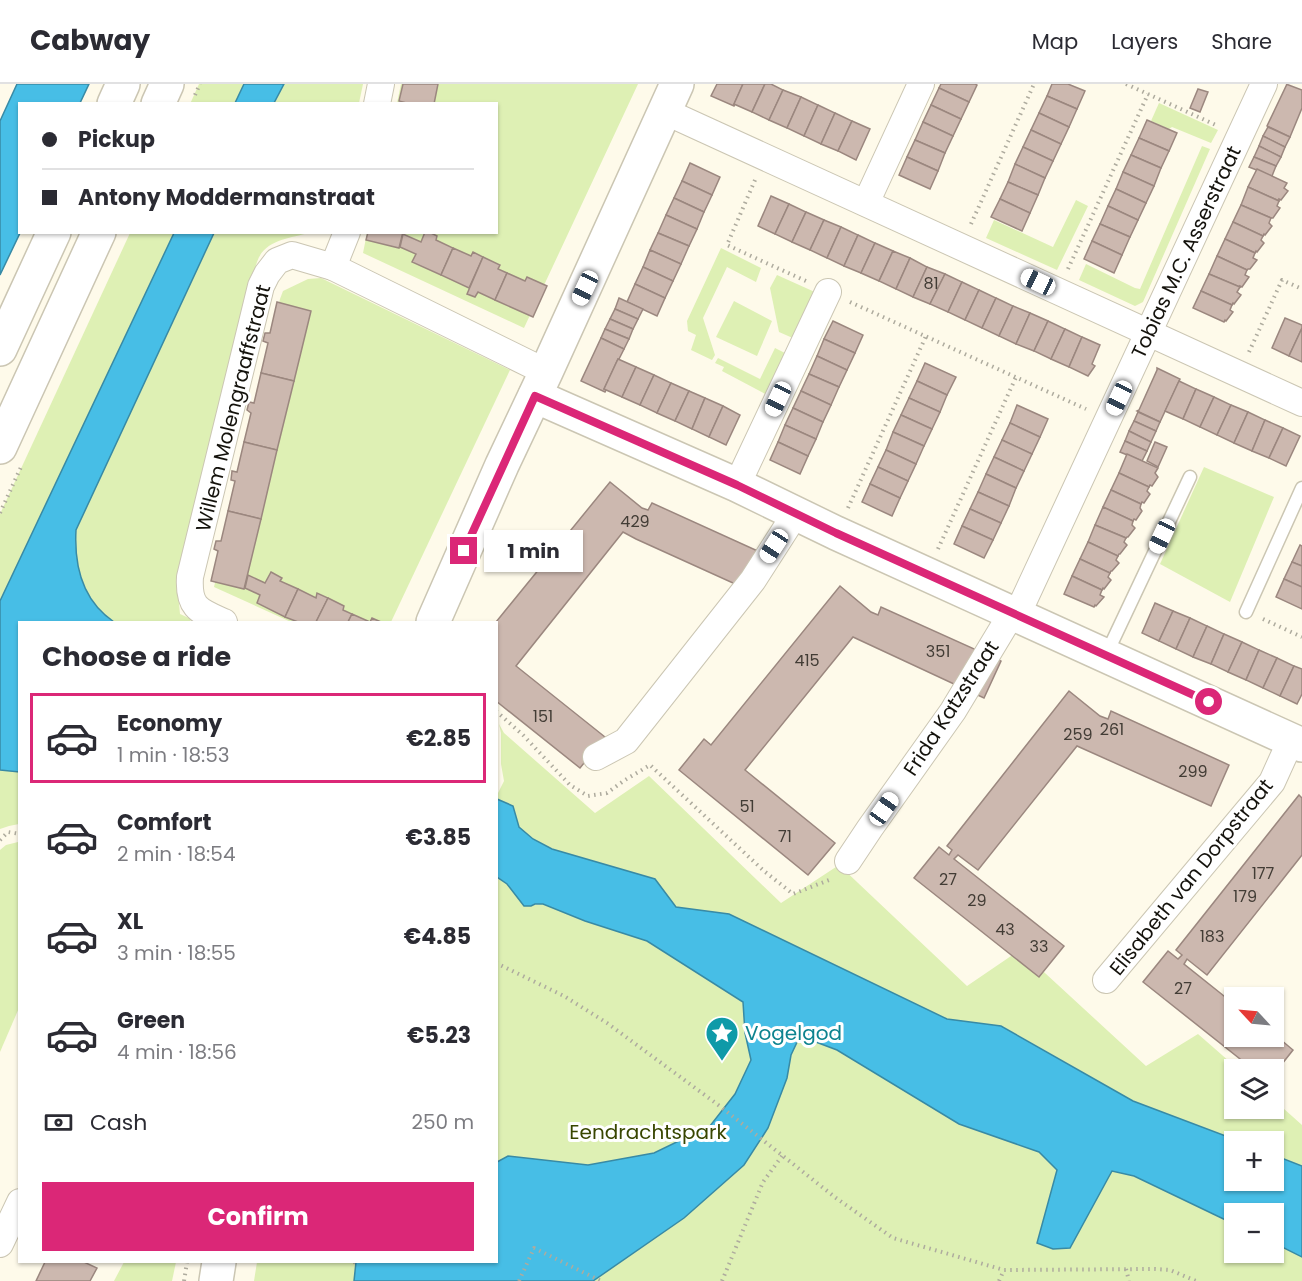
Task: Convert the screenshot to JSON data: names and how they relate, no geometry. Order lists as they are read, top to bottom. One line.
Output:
{"streets":{"street":["Tobias M.C. Asserstraat","Willem Molengraaffstraat","Frida Katzstraat","Elisabeth van Dorpstraat"]},"crossings":[["Tobias M.C. Asserstraat","Frida Katzstraat"]],"parks":["Eendrachtspark"],"places":{"place":["Vogelgod"]},"house_numbers":["81","429","351","415","151","261","259","299","51","71","177","27","179","29","43","183","33","27"],"north":"top left","page":{"header":"Cabway","nav":["Map","Layers","Share"],"banner":["Pickup","Antony Moddermanstraat"],"bubble":"1 min","heading":"Choose a ride","list":[{"name":"Economy","note":"1 min · 18:53","value":"€2.85"},{"name":"Comfort","note":"2 min · 18:54","value":"€3.85"},{"name":"XL","note":"3 min · 18:55","value":"€4.85"},{"name":"Green","note":"4 min · 18:56","value":"€5.23"}],"map_buttons":["+","−"],"pay":["Cash","250 m"],"buttons":"Confirm"}}
